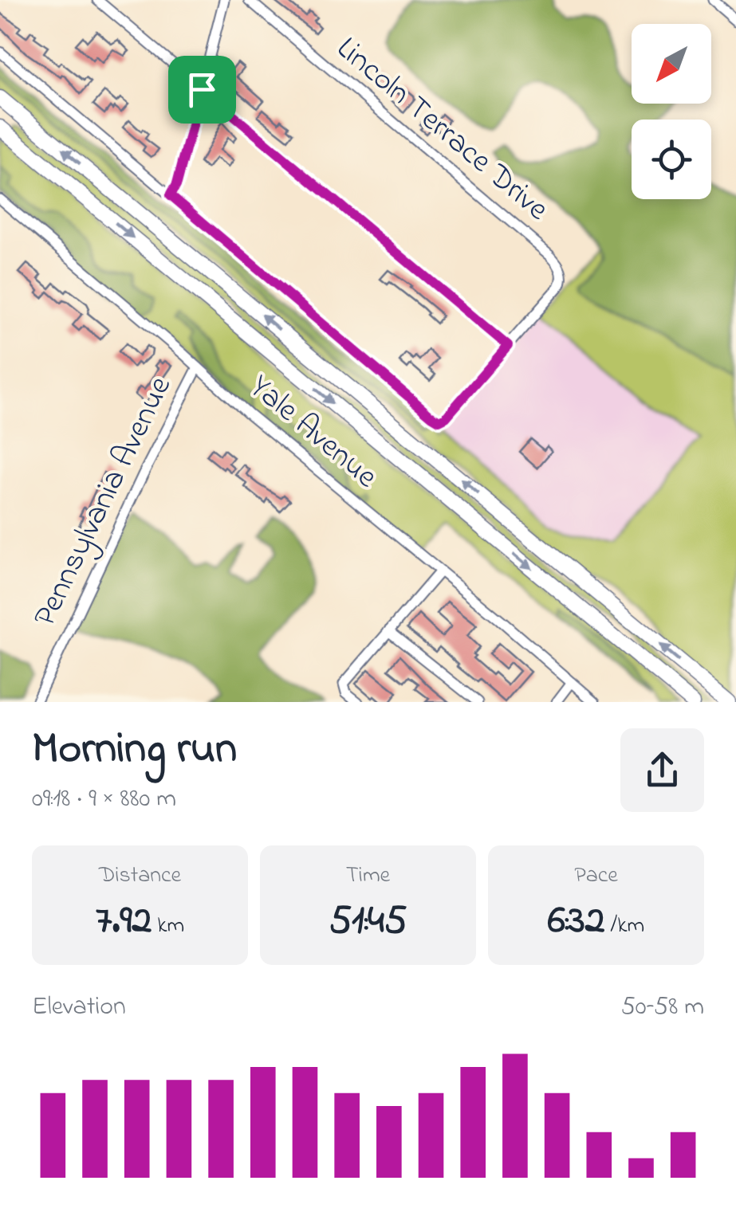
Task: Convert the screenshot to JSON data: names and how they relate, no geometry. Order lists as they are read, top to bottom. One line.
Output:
{"streets":{"street":["Lincoln Terrace Drive","Yale Avenue","Pennsylvania Avenue"]},"crossings":[["Yale Avenue","Pennsylvania Avenue"]],"north":"bottom left","page":{"heading":["Morning run","09:18 · 9 × 880 m"],"stats":[["Distance","7.92 km"],["Time","51:45"],["Pace","6:32 /km"]],"chart":["Elevation","50–58 m"]}}
